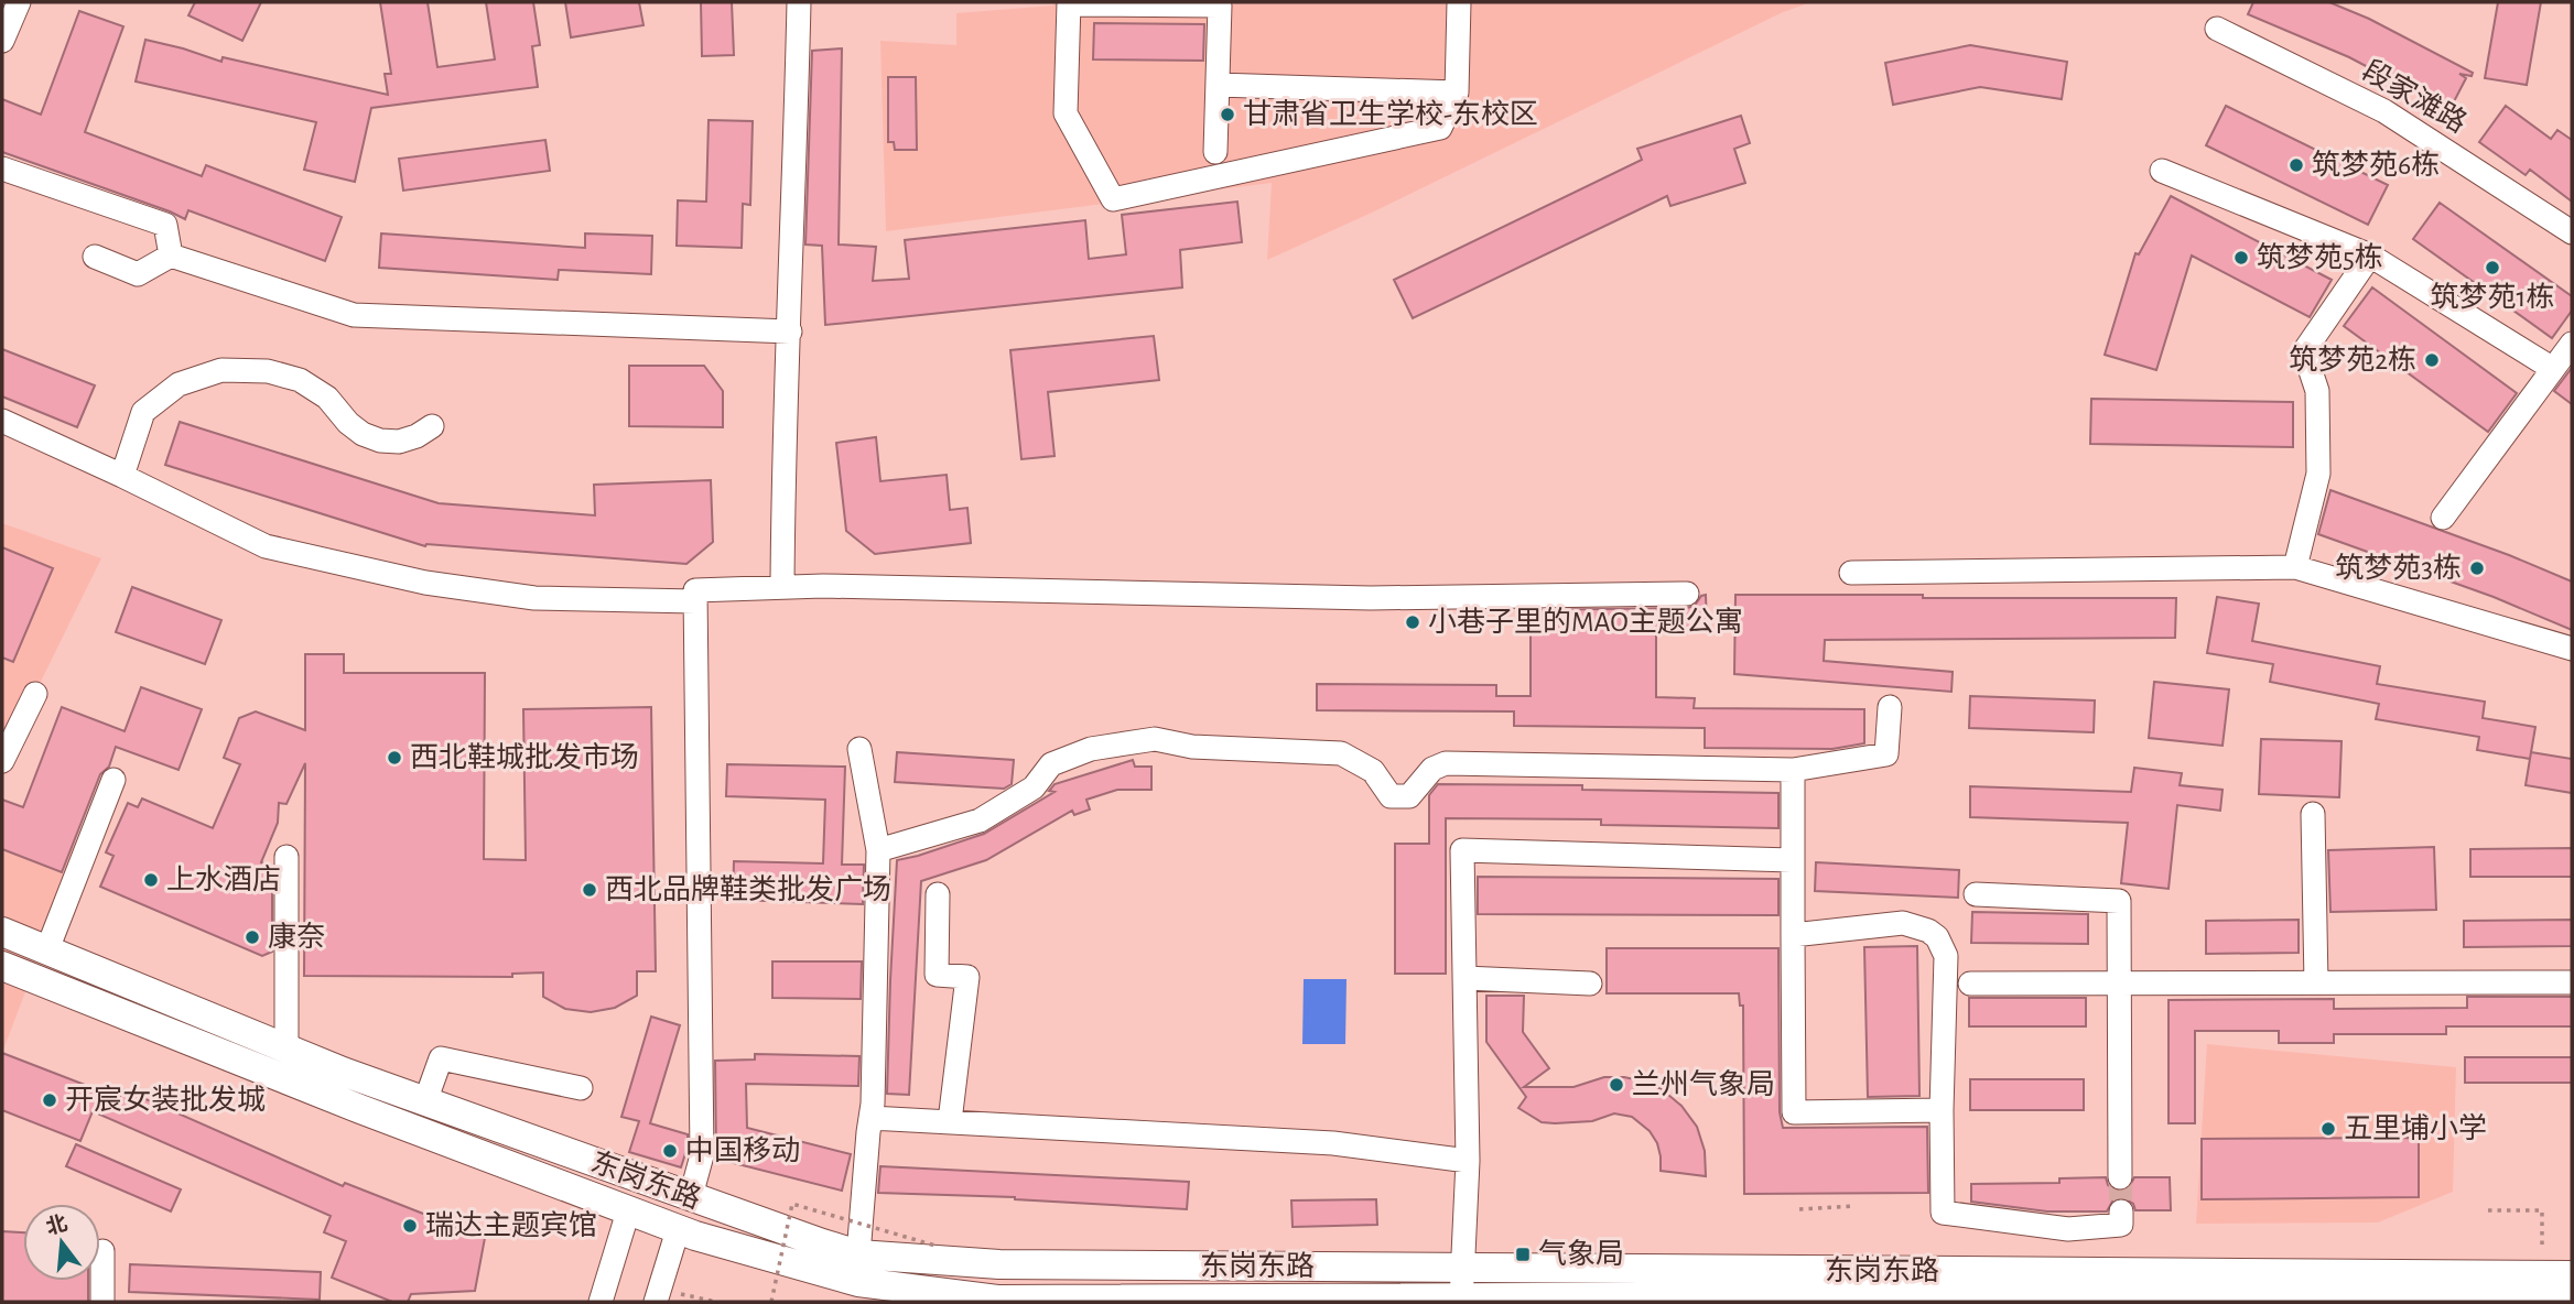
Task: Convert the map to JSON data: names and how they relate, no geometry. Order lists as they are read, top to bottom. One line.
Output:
{"streets":{"main road":["东岗东路"],"street":["段家滩路"]},"places":{"other":["甘肃省卫生学校-东校区","筑梦苑6栋","筑梦苑5栋","筑梦苑1栋","筑梦苑2栋","筑梦苑3栋","小巷子里的MAO主题公寓","西北鞋城批发市场","上水酒店","西北品牌鞋类批发广场","康奈","兰州气象局","开宸女装批发城","五里埔小学","中国移动","瑞达主题宾馆"],"transit":["气象局"]},"north":"top"}
